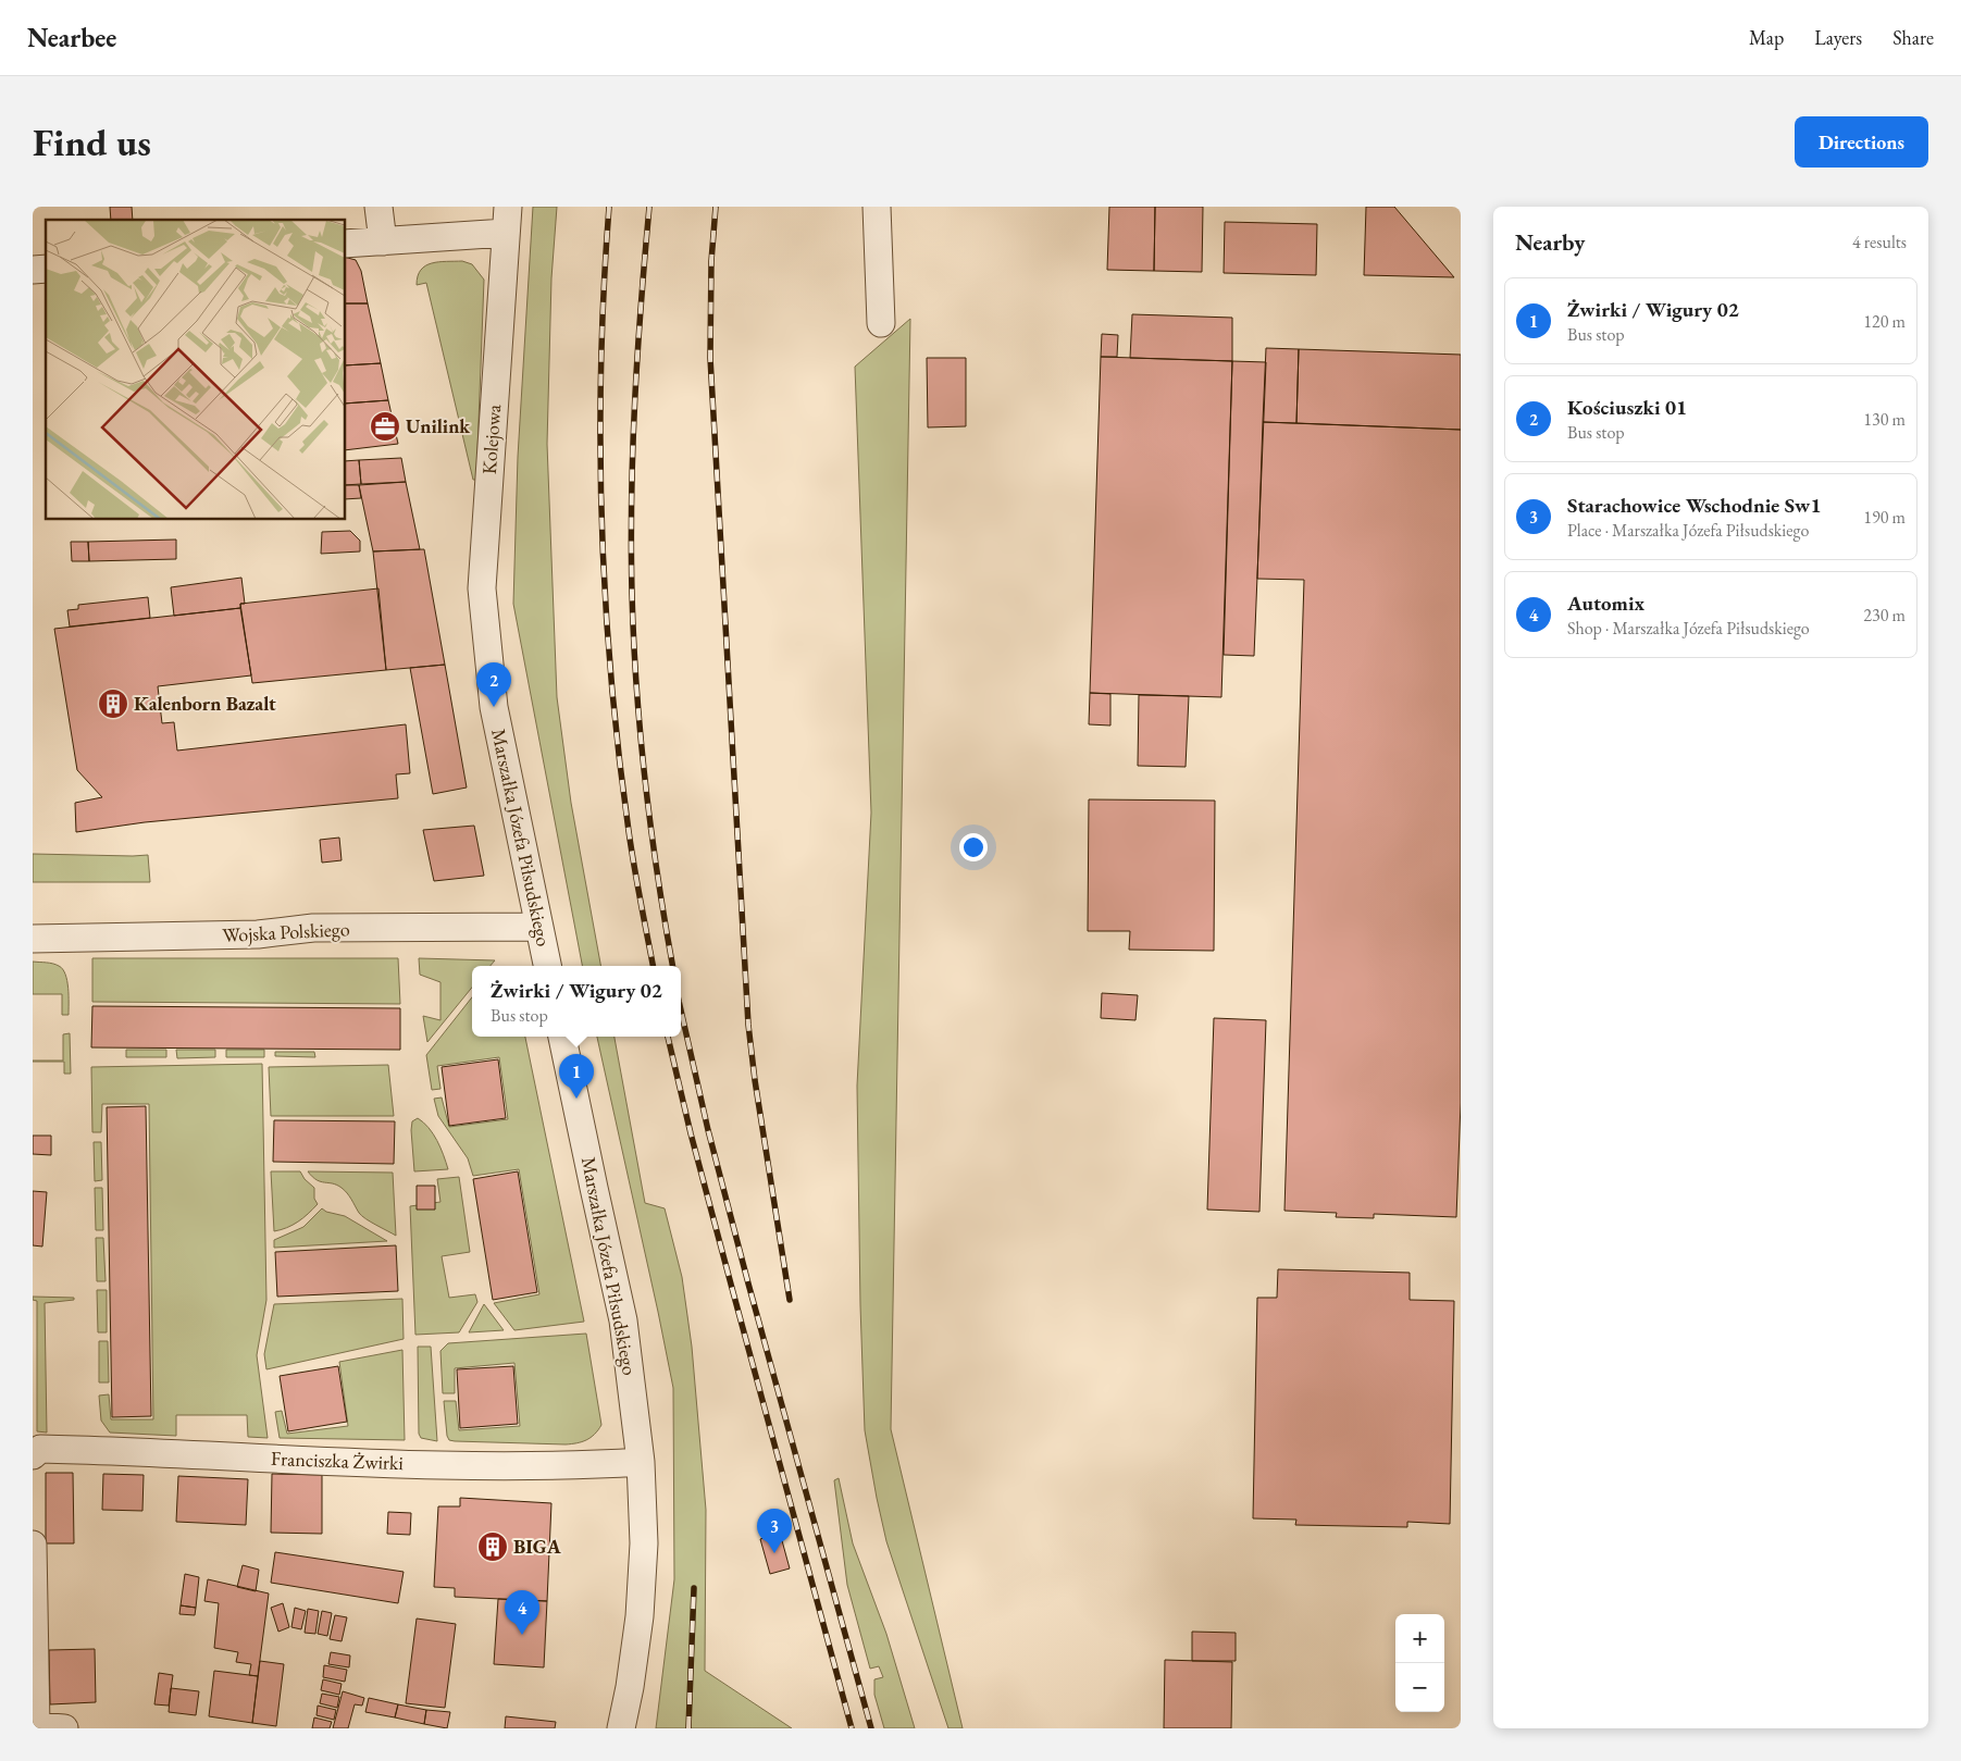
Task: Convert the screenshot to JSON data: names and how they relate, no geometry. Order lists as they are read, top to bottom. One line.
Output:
{"streets":{"street":["Kolejowa","Marszałka Józefa Piłsudskiego","Wojska Polskiego","Franciszka Żwirki"]},"crossings":[["Kolejowa","Marszałka Józefa Piłsudskiego"],["Marszałka Józefa Piłsudskiego","Wojska Polskiego"],["Marszałka Józefa Piłsudskiego","Franciszka Żwirki"]],"places":{"office":["Unilink"],"building":["Kalenborn Bazalt","BIGA"]},"page":{"header":"Nearbee","nav":["Map","Layers","Share"],"buttons":"Directions","title":"Find us","heading":["Nearby","4 results"],"list":[{"mark":"1","name":"Żwirki / Wigury 02","note":"Bus stop","value":"120 m"},{"mark":"2","name":"Kościuszki 01","note":"Bus stop","value":"130 m"},{"mark":"3","name":"Starachowice Wschodnie Sw1","note":"Place · Marszałka Józefa Piłsudskiego","value":"190 m"},{"mark":"4","name":"Automix","note":"Shop · Marszałka Józefa Piłsudskiego","value":"230 m"}],"pins":["2","1","3","4"],"popup":["Żwirki / Wigury 02","Bus stop"],"map_buttons":["+","−"]}}
